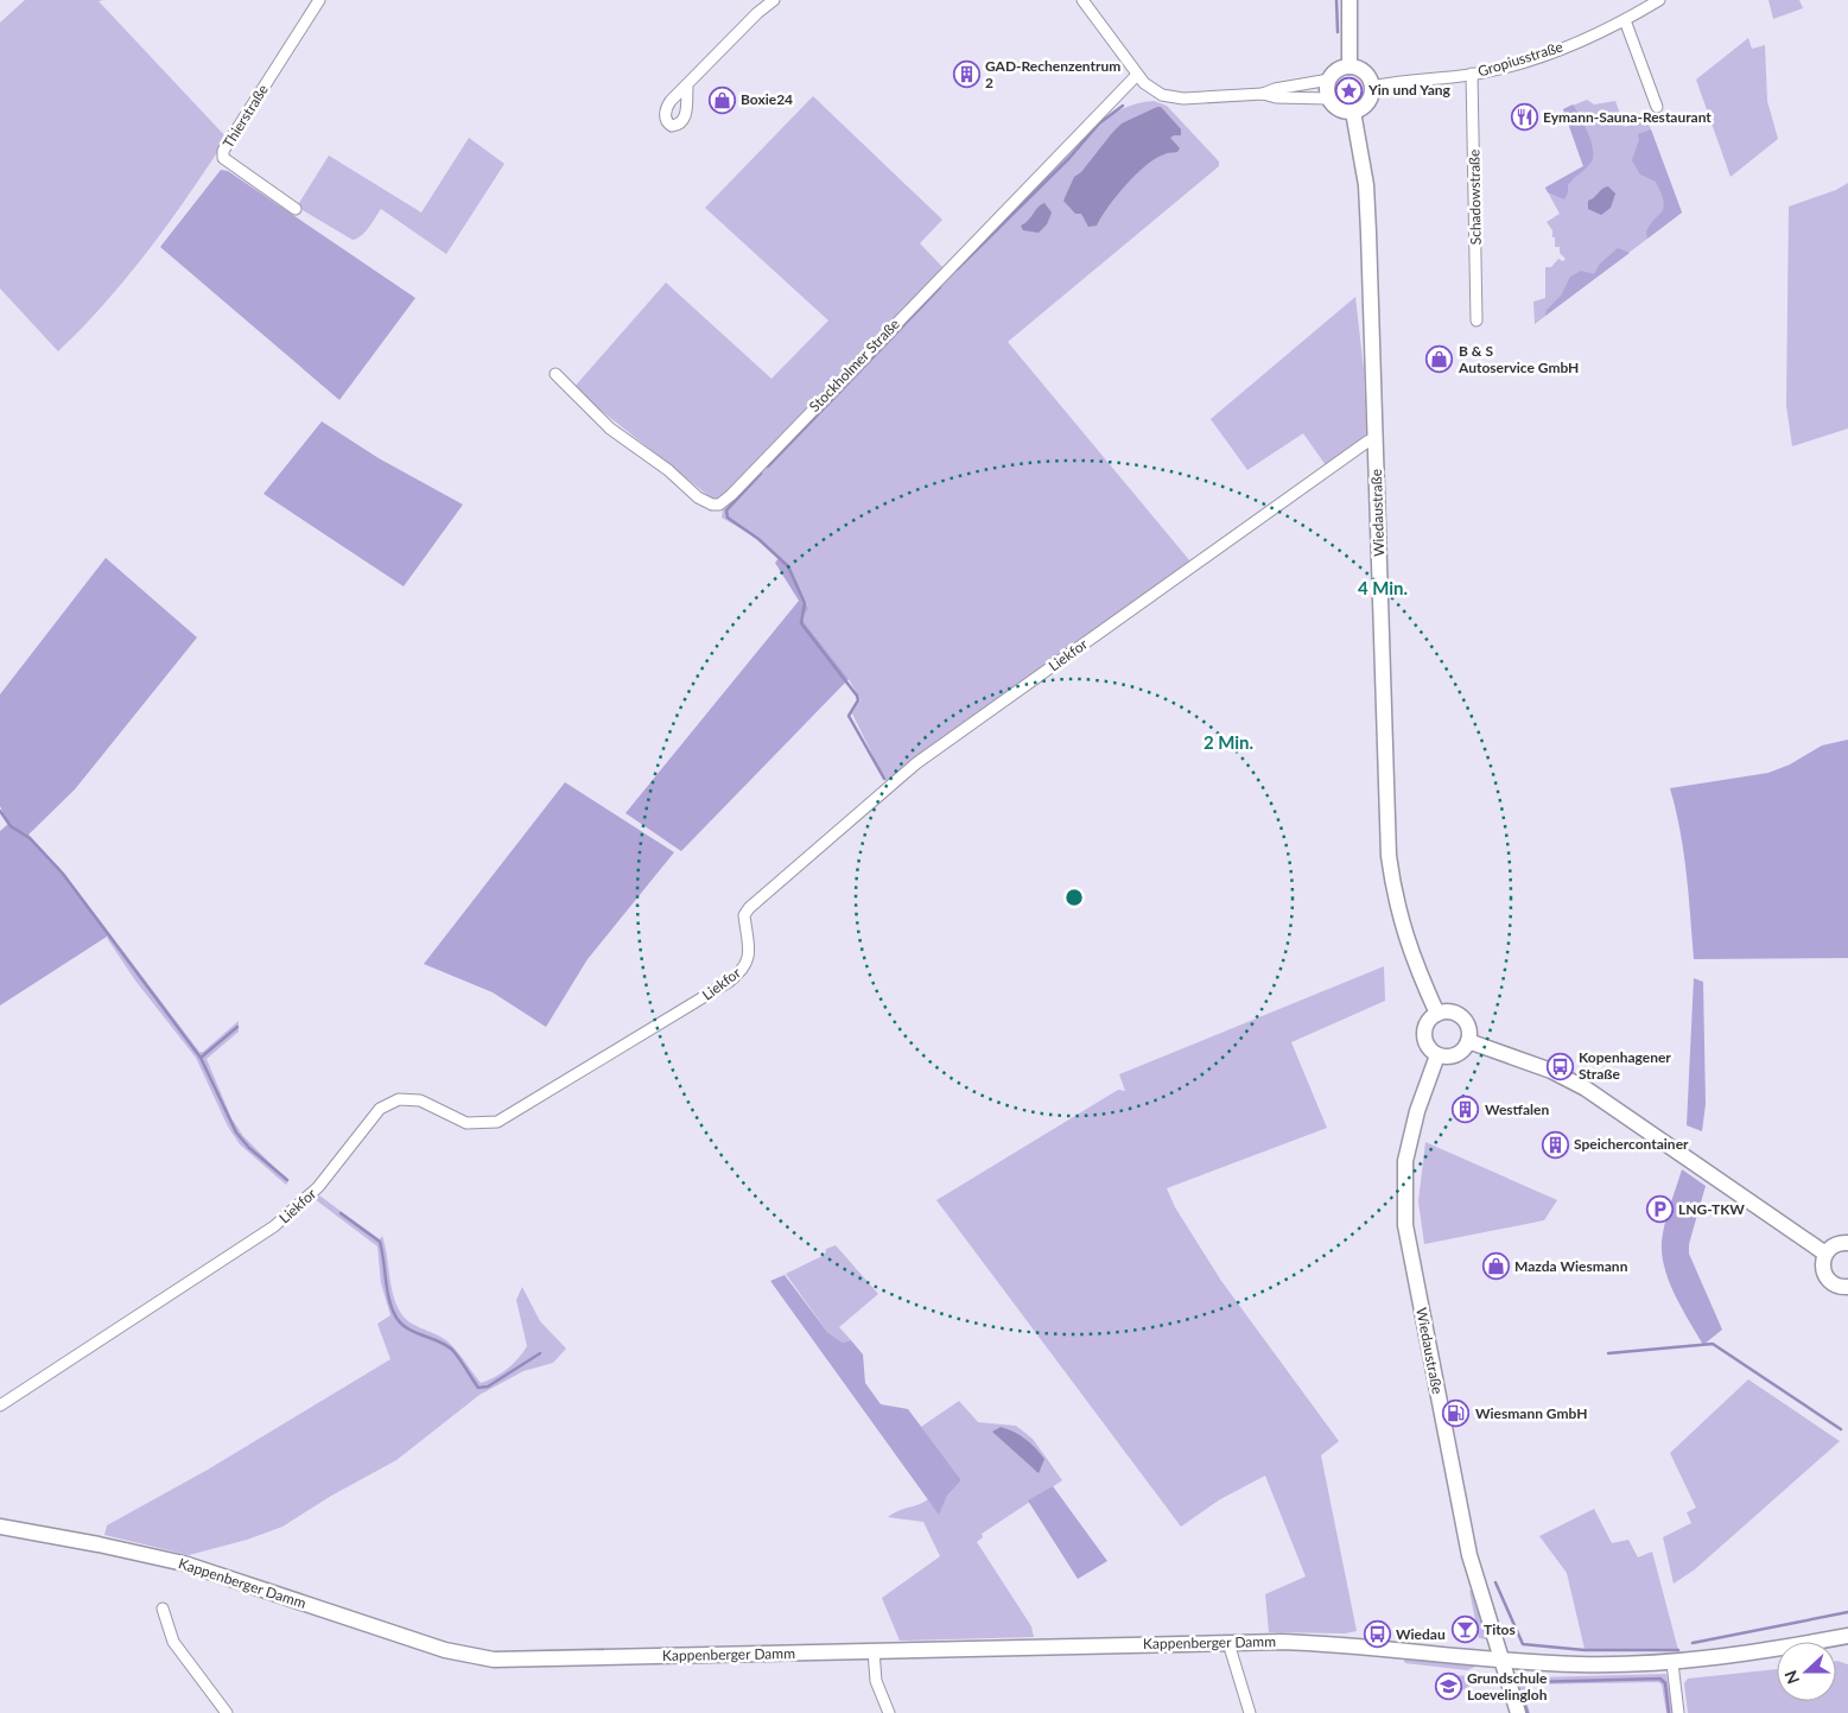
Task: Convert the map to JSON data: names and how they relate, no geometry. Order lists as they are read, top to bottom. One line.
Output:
{"streets":{"main road":["Wiedaustraße","Kappenberger Damm"],"street":["Gropiusstraße","Thierstraße","Schadowstraße","Stockholmer Straße","Liekfor"]},"crossings":[["Gropiusstraße","Schadowstraße"],["Gropiusstraße","Wiedaustraße"],["Wiedaustraße","Liekfor"],["Wiedaustraße","Kappenberger Damm"]],"places":{"building":["GAD-Rechenzentrum 2","Westfalen","Speichercontainer"],"place":["Yin und Yang"],"shop":["Boxie24","B & S Autoservice GmbH","Mazda Wiesmann"],"restaurant":["Eymann-Sauna-Restaurant"],"bus stop":["Kopenhagener Straße","Wiedau"],"parking":["LNG-TKW"],"fuel station":["Wiesmann GmbH"],"bar":["Titos"],"school or university":["Grundschule Loevelingloh"]},"north":"left","rings":["4 Min.","2 Min."]}
